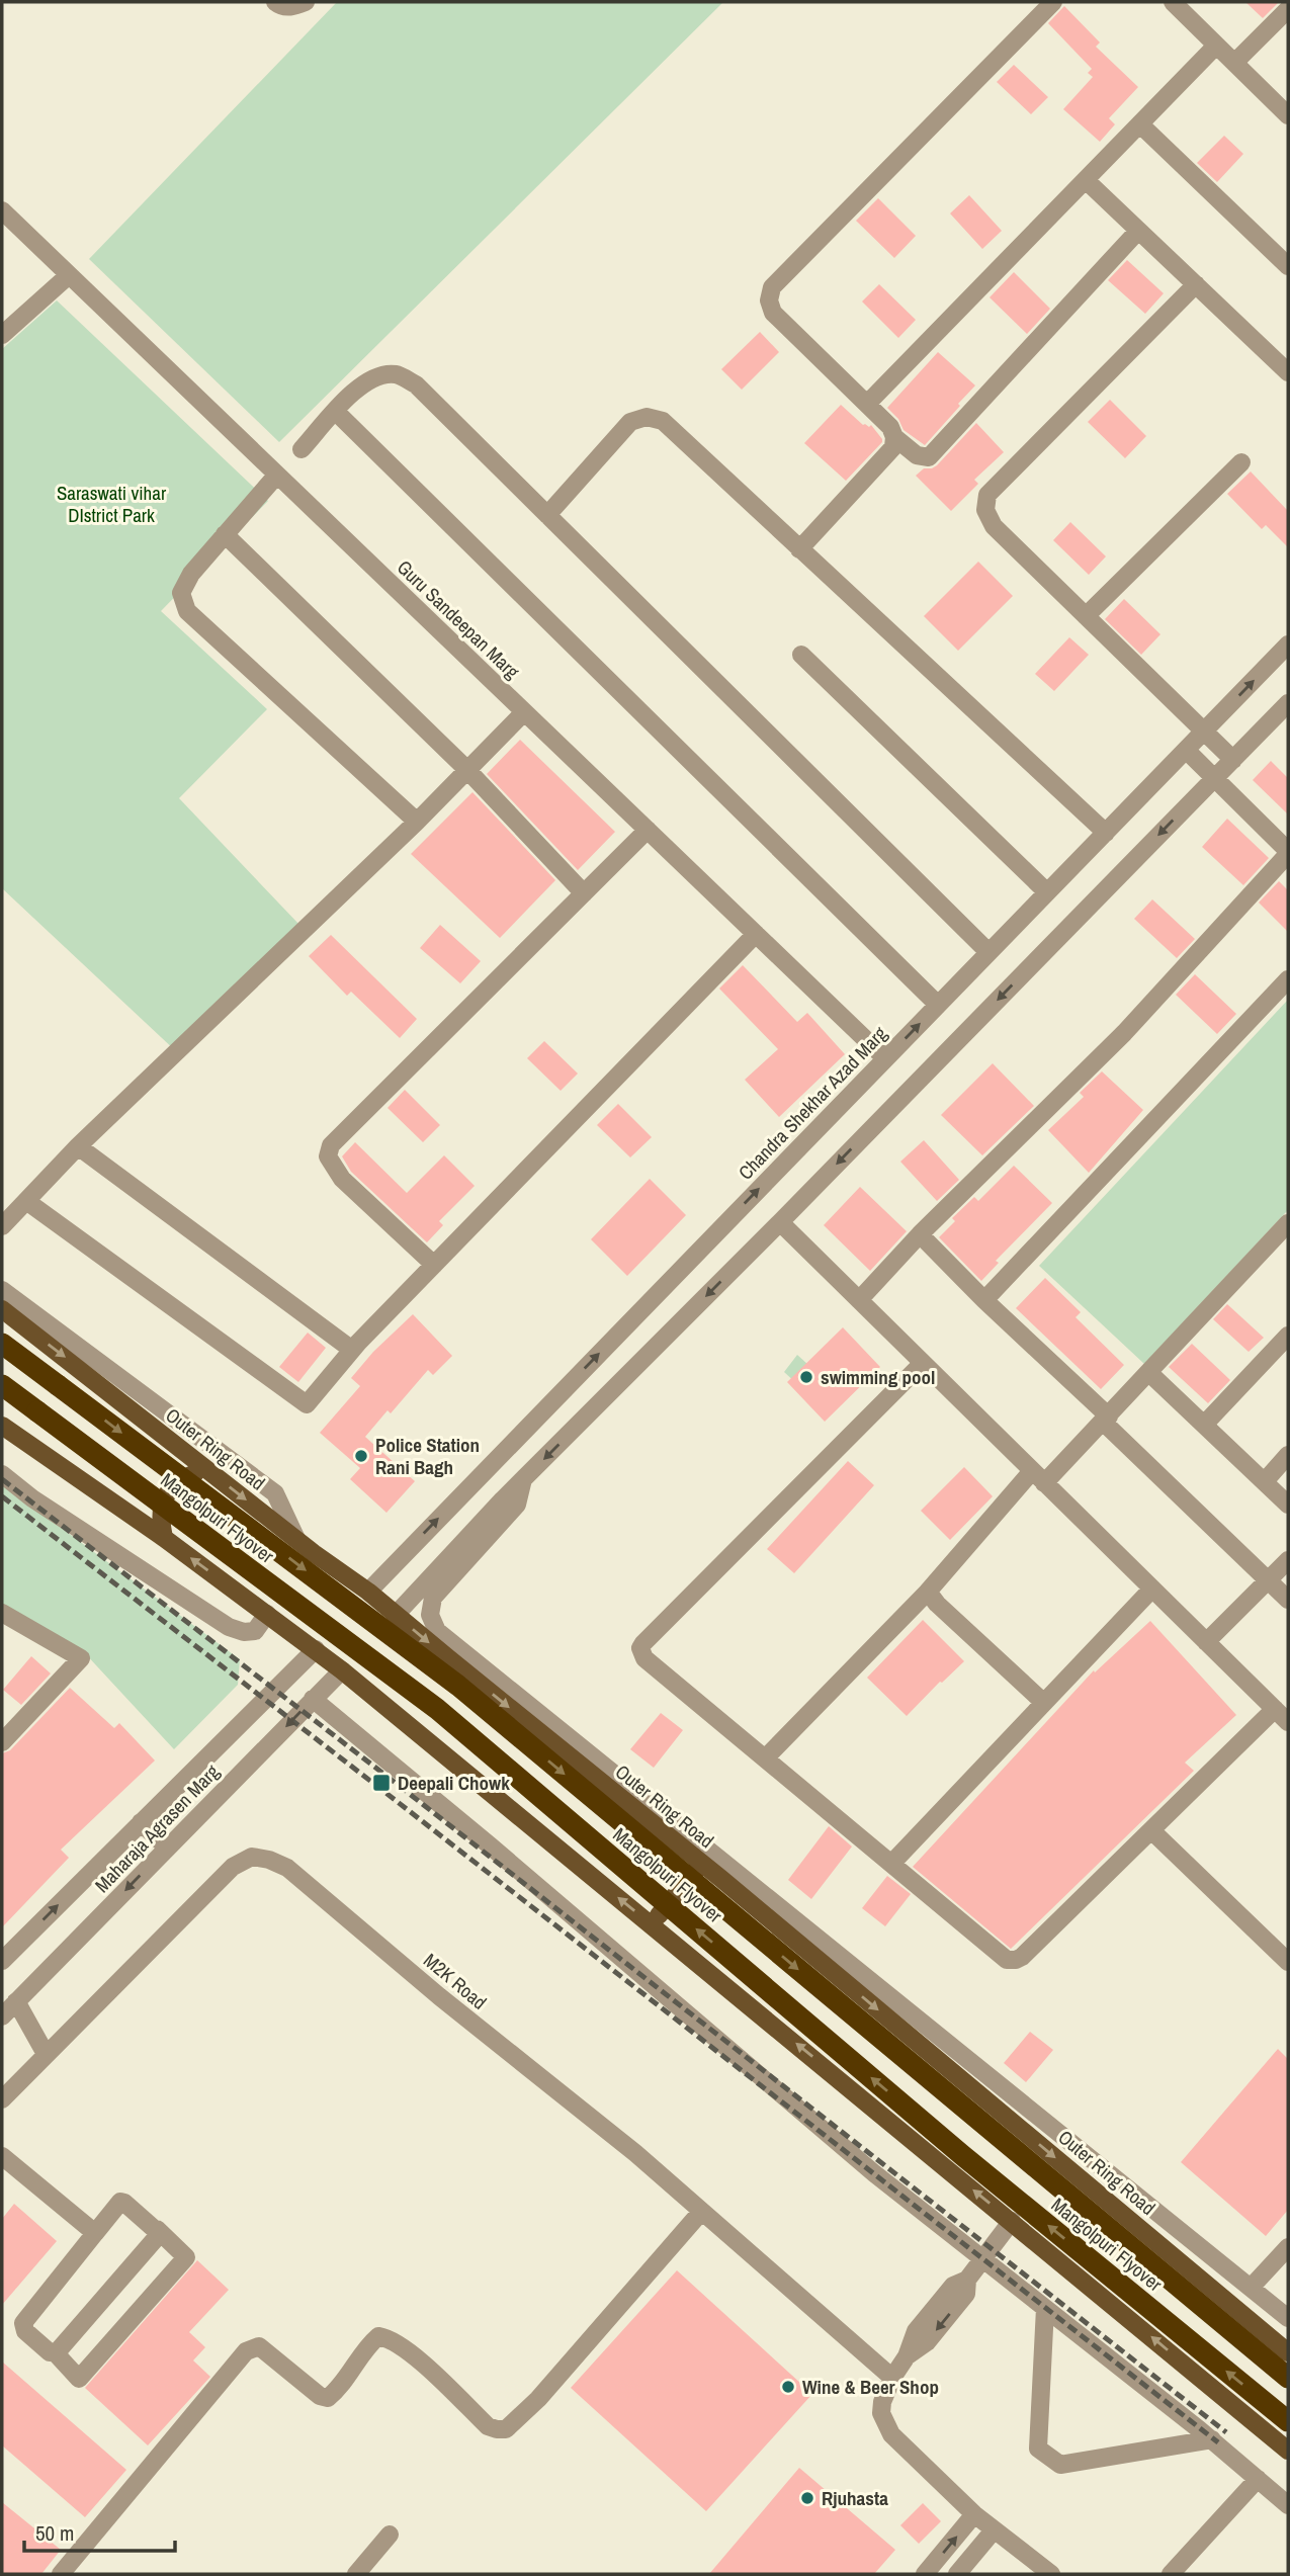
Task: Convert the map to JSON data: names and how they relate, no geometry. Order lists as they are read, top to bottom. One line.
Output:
{"streets":{"highway":["Mangolpuri Flyover"],"main road":["Outer Ring Road"],"street":["Guru Sandeepan Marg","Chandra Shekhar Azad Marg","Maharaja Agrasen Marg","M2K Road"]},"crossings":[["Guru Sandeepan Marg","Chandra Shekhar Azad Marg"],["Chandra Shekhar Azad Marg","Outer Ring Road"]],"parks":["Saraswati vihar DIstrict Park"],"places":{"other":["swimming pool","Police Station Rani Bagh","Wine & Beer Shop","Rjuhasta"],"transit":["Deepali Chowk"]},"scale_bar":"50 m"}
